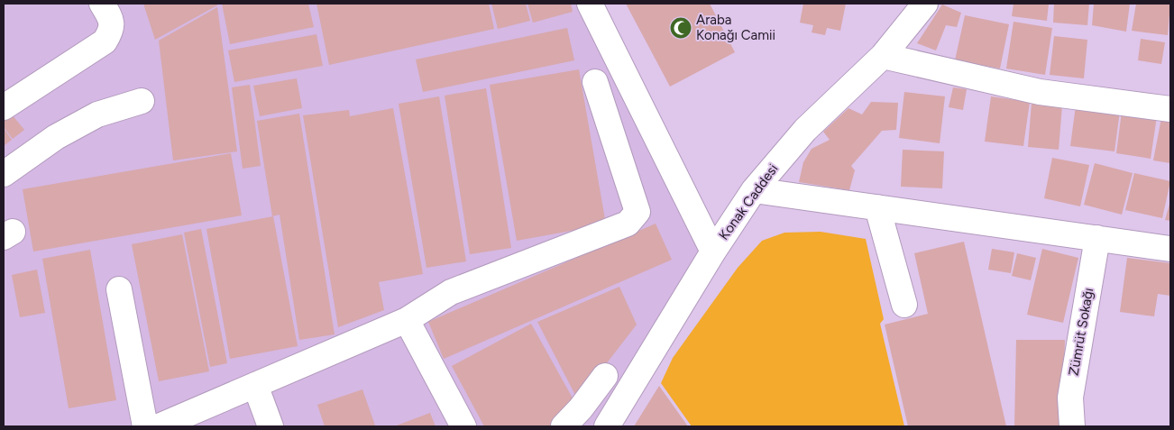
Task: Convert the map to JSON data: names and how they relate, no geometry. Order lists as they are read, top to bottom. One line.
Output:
{"streets":{"street":["Konak Caddesi","Zümrüt Sokağı"]},"places":{"mosque":["Araba Konağı Camii"]}}
